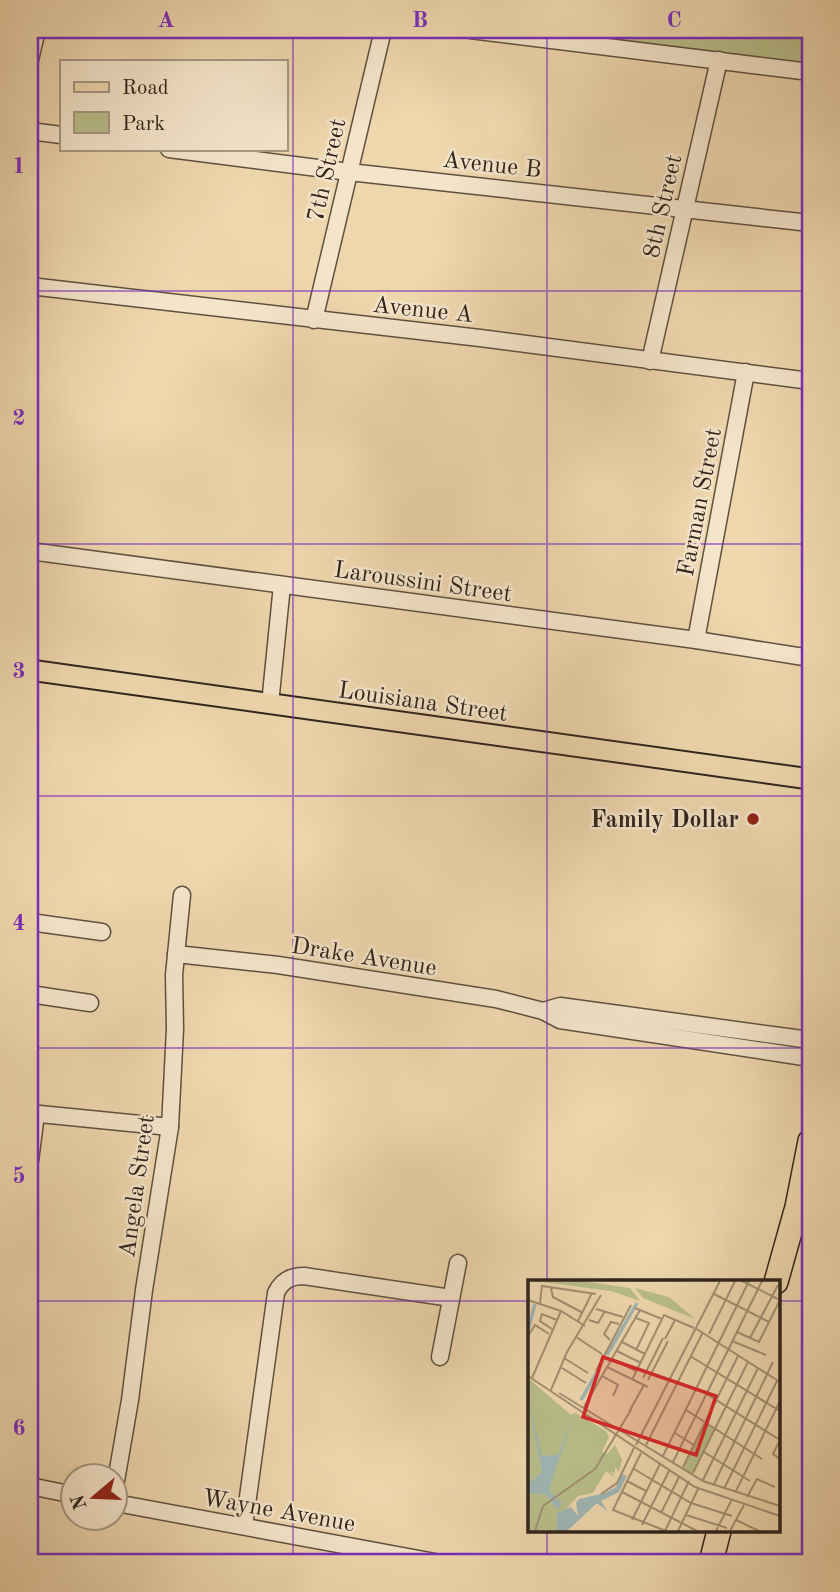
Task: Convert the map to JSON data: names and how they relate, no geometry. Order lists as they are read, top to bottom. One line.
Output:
{"streets":{"main road":["Louisiana Street"],"street":["Avenue B","7th Street","8th Street","Avenue A","Farman Street","Laroussini Street","Drake Avenue","Angela Street","Wayne Avenue"]},"crossings":[["Avenue B","7th Street"],["Avenue B","8th Street"],["7th Street","Avenue A"],["8th Street","Avenue A"],["Avenue A","Farman Street"],["Farman Street","Laroussini Street"],["Drake Avenue","Angela Street"]],"places":["Family Dollar"],"legend":["Road","Park"],"north":"left","grid":{"columns":["A","B","C"],"rows":["1","2","3","4","5","6"]}}
